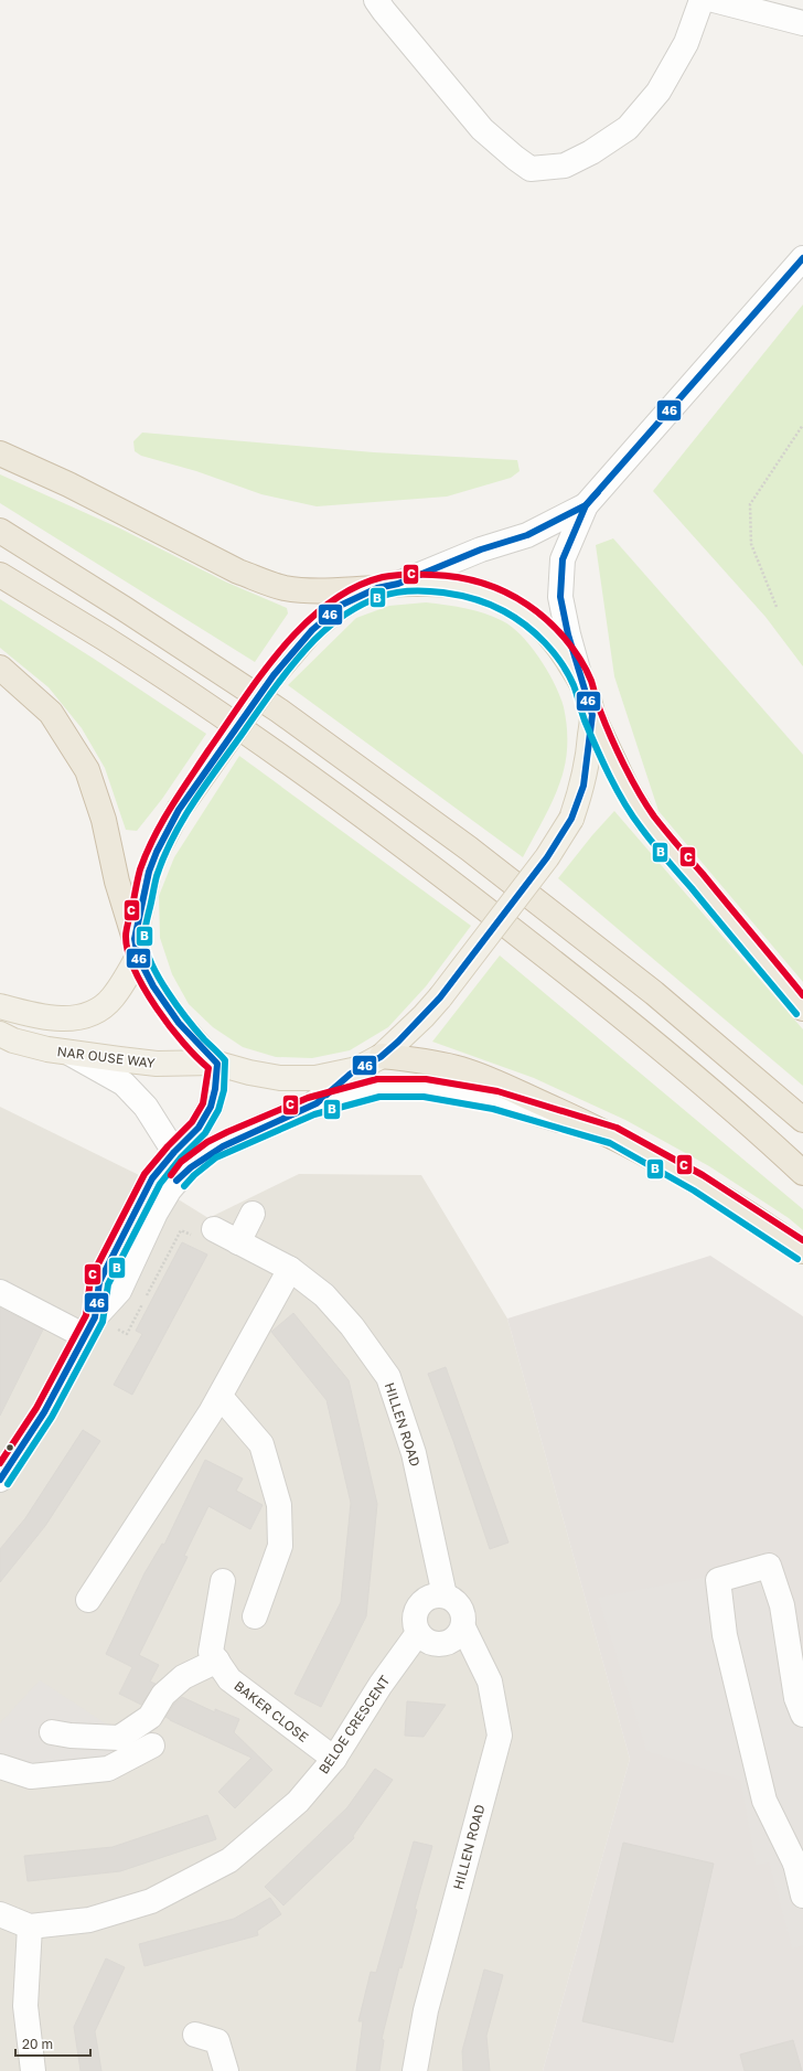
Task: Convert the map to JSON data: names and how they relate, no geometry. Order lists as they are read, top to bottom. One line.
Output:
{"streets":{"main road":["NAR OUSE WAY"],"street":["HILLEN ROAD","BAKER CLOSE","BELOE CRESCENT"]},"crossings":[["HILLEN ROAD","BELOE CRESCENT"],["BAKER CLOSE","BELOE CRESCENT"]],"lines":["transit line 46","transit line C","transit line B"],"scale_bar":"20 m"}
